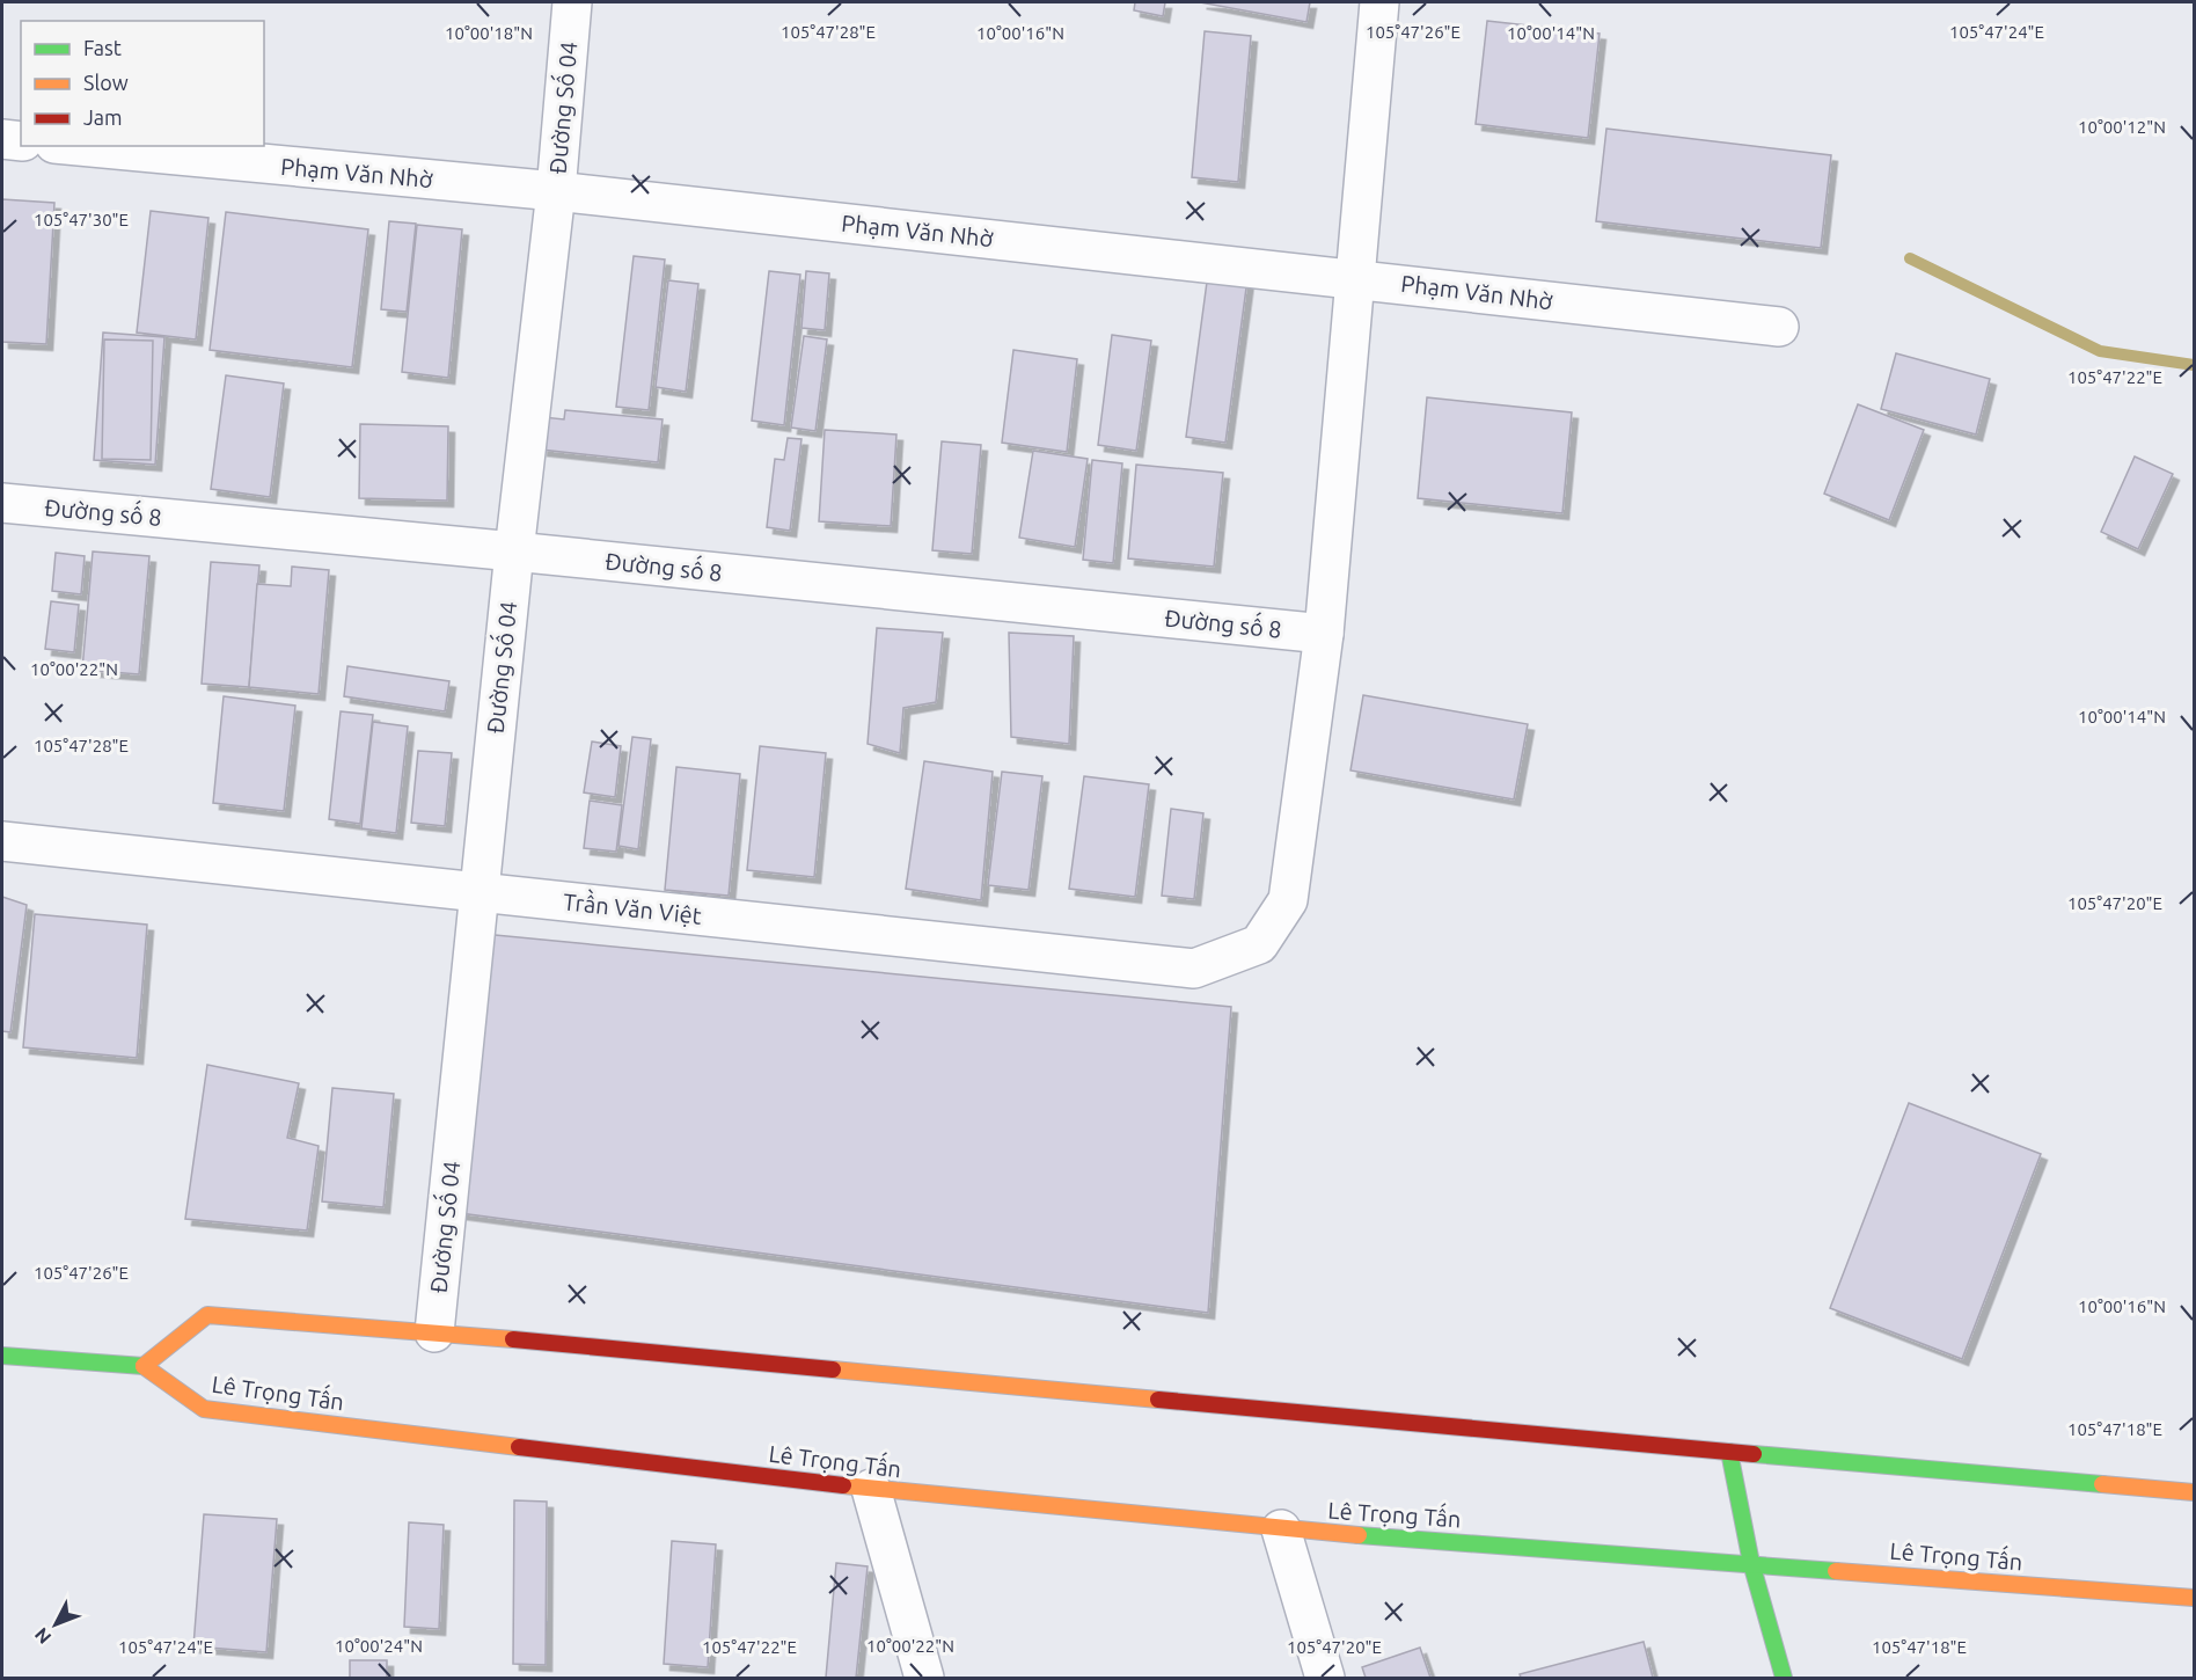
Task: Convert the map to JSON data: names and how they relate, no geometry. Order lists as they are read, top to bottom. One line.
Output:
{"streets":{"street":["Đường Số 04","Phạm Văn Nhờ","Đường số 8","Trần Văn Việt","Lê Trọng Tấn"]},"crossings":[["Đường Số 04","Phạm Văn Nhờ"],["Đường Số 04","Đường số 8"],["Đường Số 04","Trần Văn Việt"],["Đường số 8","Trần Văn Việt"]],"legend":["Fast","Slow","Jam"],"north":"bottom left","coordinates":["105°47'28\"E","105°47'24\"E","105°47'26\"E","10°00'18\"N","10°00'16\"N","10°00'14\"N","10°00'12\"N","105°47'30\"E","105°47'22\"E","10°00'22\"N","105°47'20\"E","105°47'18\"E","10°00'24\"N"]}
